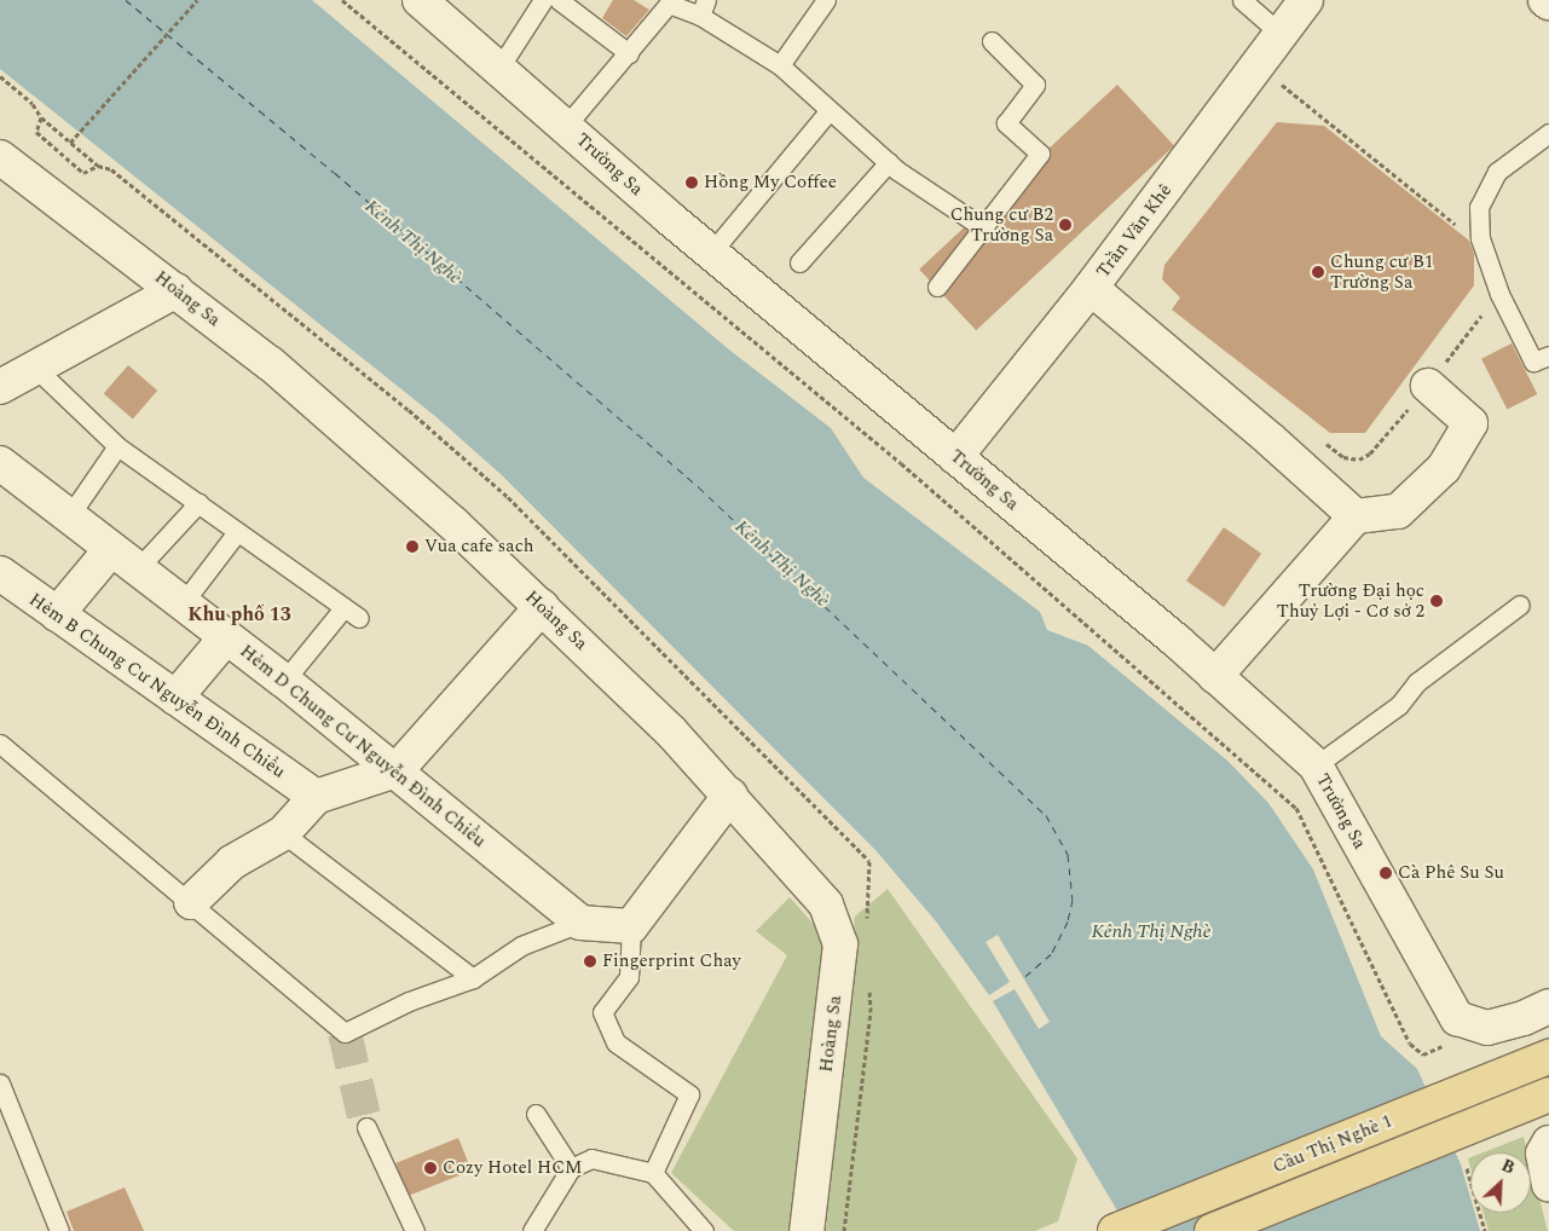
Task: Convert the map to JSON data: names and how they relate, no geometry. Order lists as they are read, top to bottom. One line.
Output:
{"streets":{"main road":["Cầu Thị Nghè 1"],"street":["Trường Sa","Trần Văn Khê","Hoàng Sa","Hẻm B Chung Cư Nguyễn Ðình Chiểu","Hẻm D Chung Cư Nguyễn Ðình Chiểu"]},"crossings":[["Trường Sa","Trần Văn Khê"]],"districts":["Khu phố 13"],"water":["Kênh Thị Nghè"],"places":["Hồng My Coffee","Chung cư B2 Trường Sa","Chung cư B1 Trường Sa","Vua cafe sach","Trường Đại học Thuỷ Lợi - Cơ sở 2","Cà Phê Su Su","Fingerprint Chay","Cozy Hotel HCM"],"north":"top right"}
